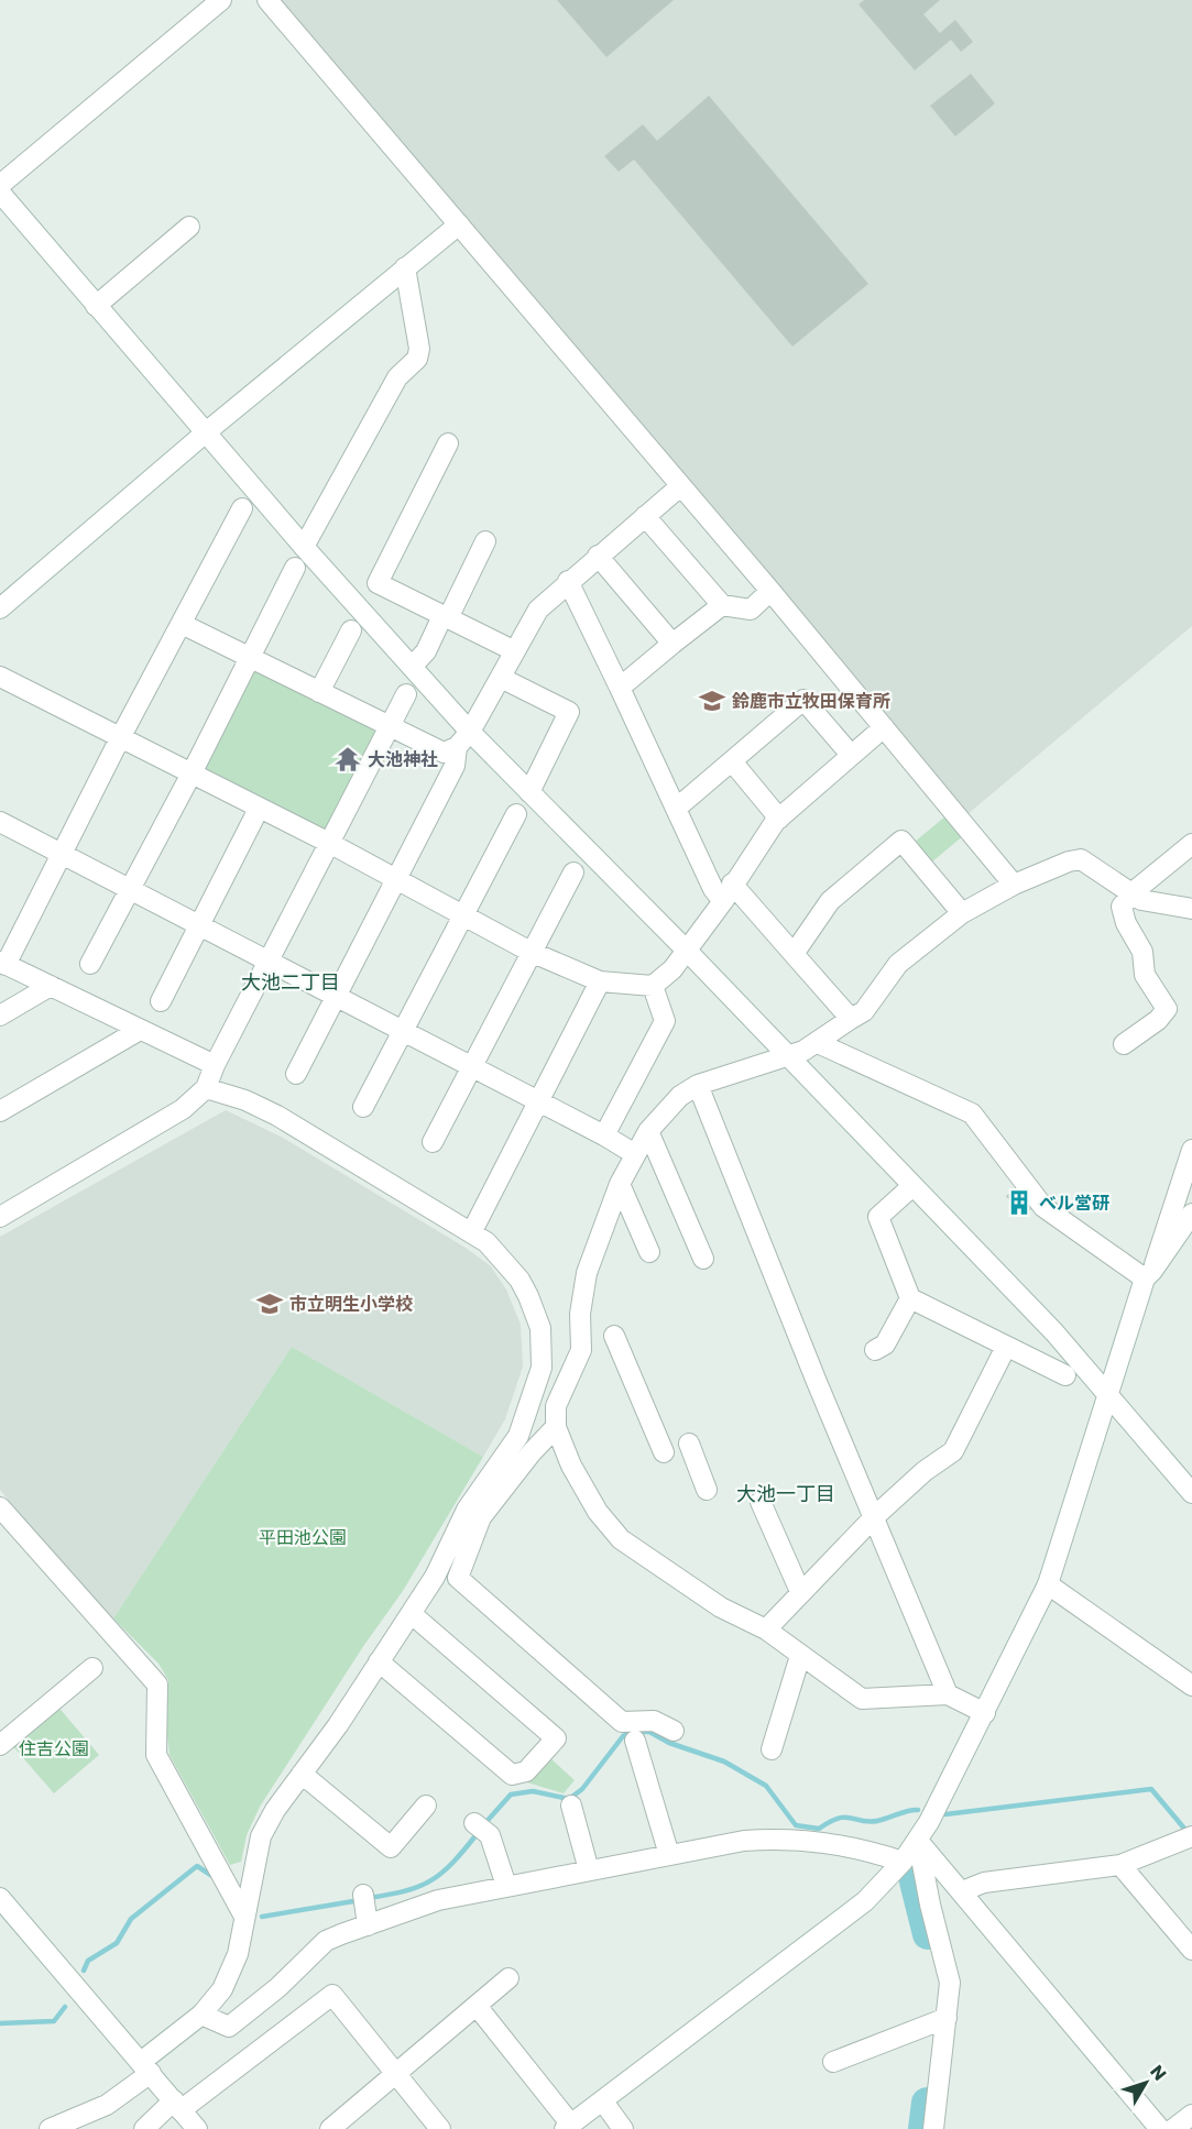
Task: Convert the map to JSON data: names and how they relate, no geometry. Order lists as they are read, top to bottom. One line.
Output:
{"districts":["大池二丁目","大池一丁目"],"parks":["平田池公園","住吉公園"],"places":{"school or university":["鈴鹿市立牧田保育所","市立明生小学校"],"temple":["大池神社"],"building":["べル営研"]},"north":"top right"}
